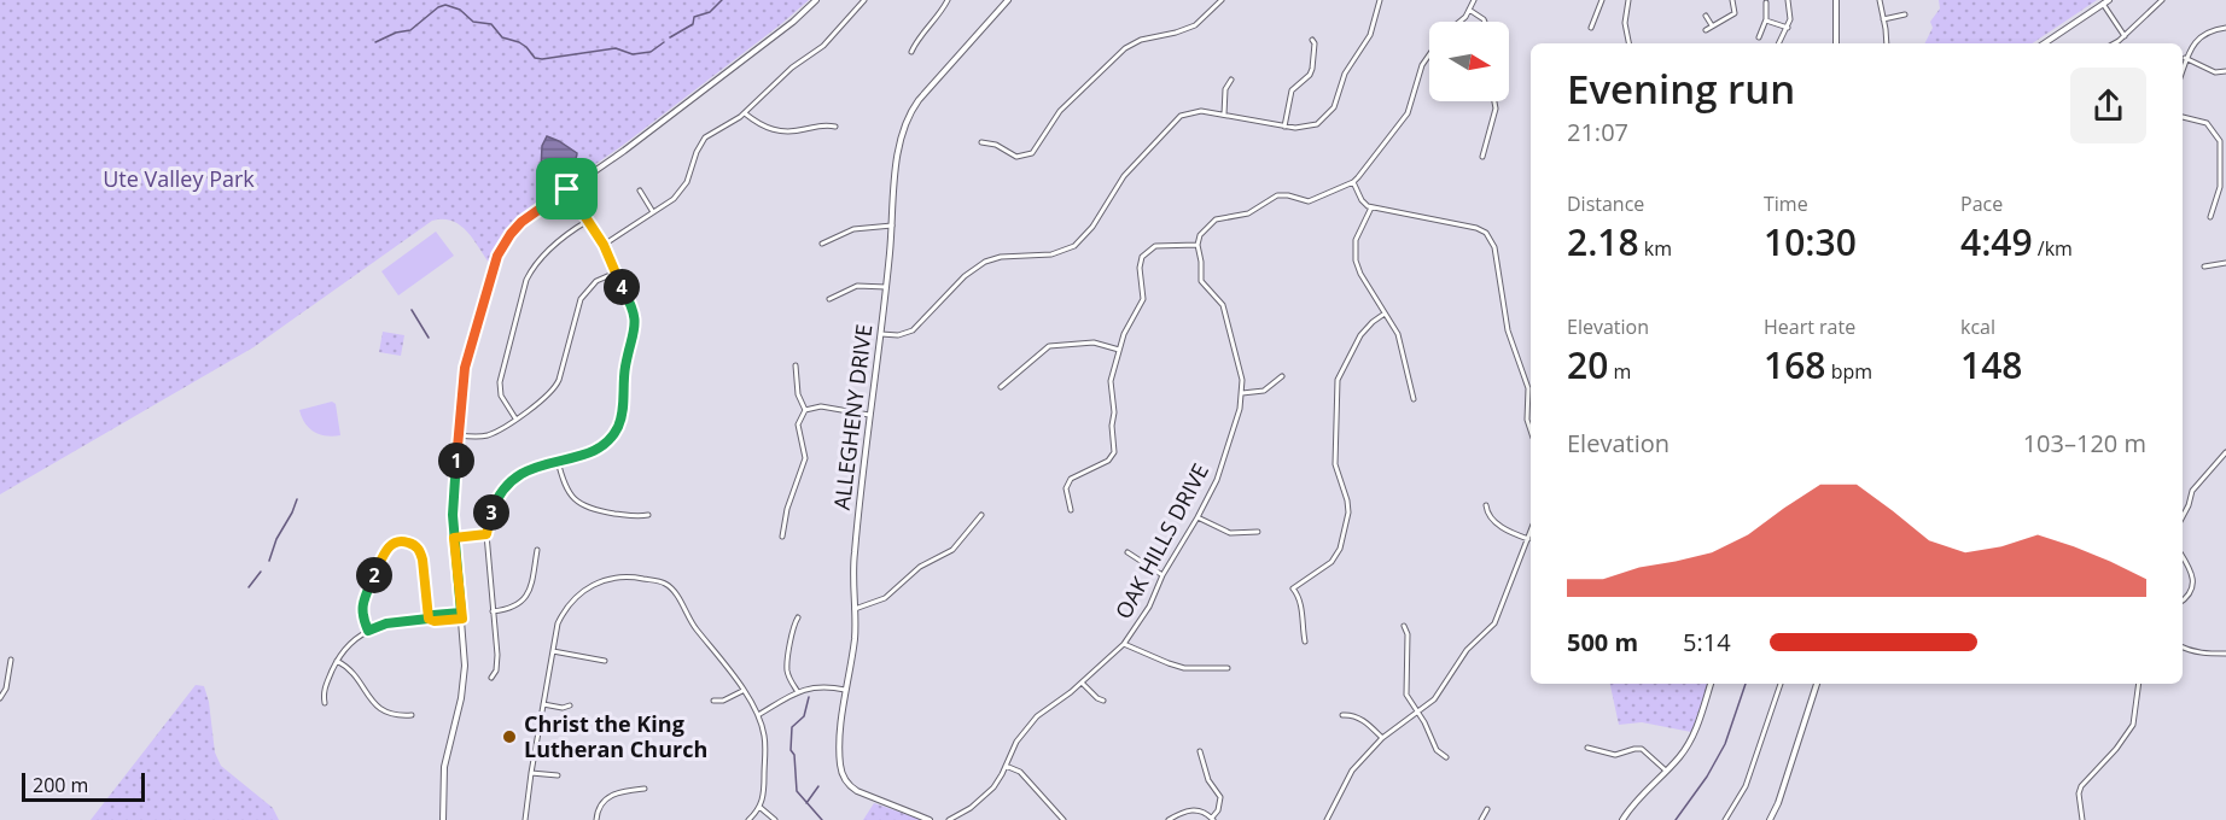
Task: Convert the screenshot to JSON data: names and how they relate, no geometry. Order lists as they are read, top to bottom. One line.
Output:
{"streets":{"main road":["ALLEGHENY DRIVE"],"street":["OAK HILLS DRIVE"]},"parks":["Ute Valley Park"],"places":["Christ the King Lutheran Church"],"scale_bar":"200 m","north":"right","page":{"heading":["Evening run","21:07"],"stats":[["Distance","2.18 km"],["Time","10:30"],["Pace","4:49 /km"],["Elevation","20 m"],["Heart rate","168 bpm"],["kcal","148"]],"pins":["4","1","3","2"],"chart":["Elevation","103–120 m"],"list":[{"name":"500 m","note":"5:14"}],"scale":"200 m"}}
